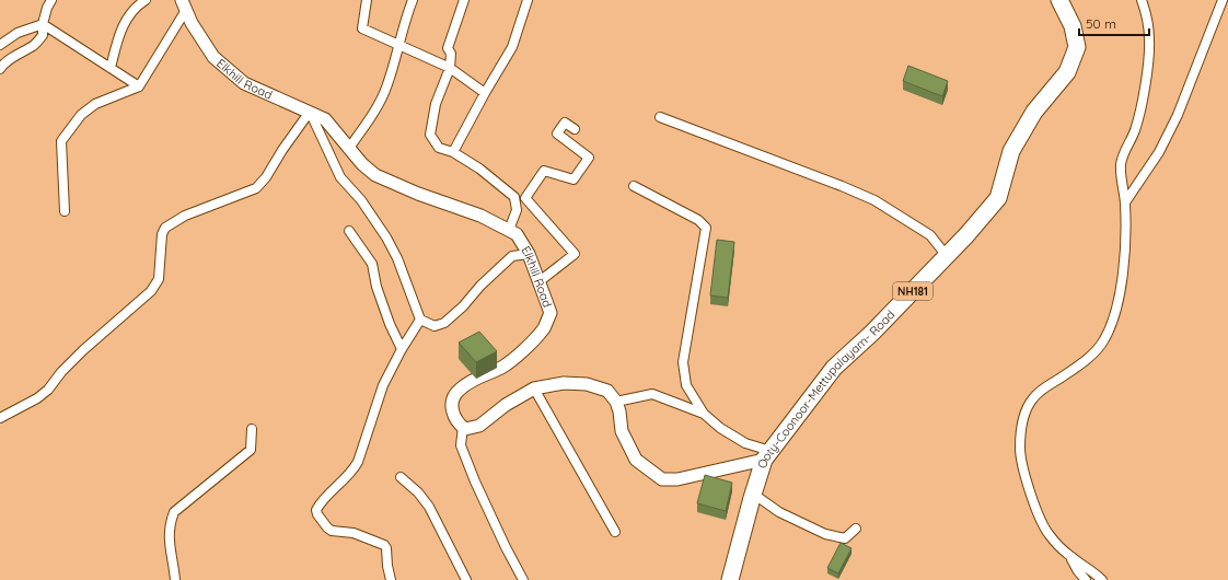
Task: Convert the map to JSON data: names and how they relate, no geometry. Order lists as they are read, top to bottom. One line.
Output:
{"streets":{"highway":["NH181","Ooty-Coonoor-Mettupalayam- Road"],"street":["Elkhill Road"]},"scale_bar":"50 m"}
